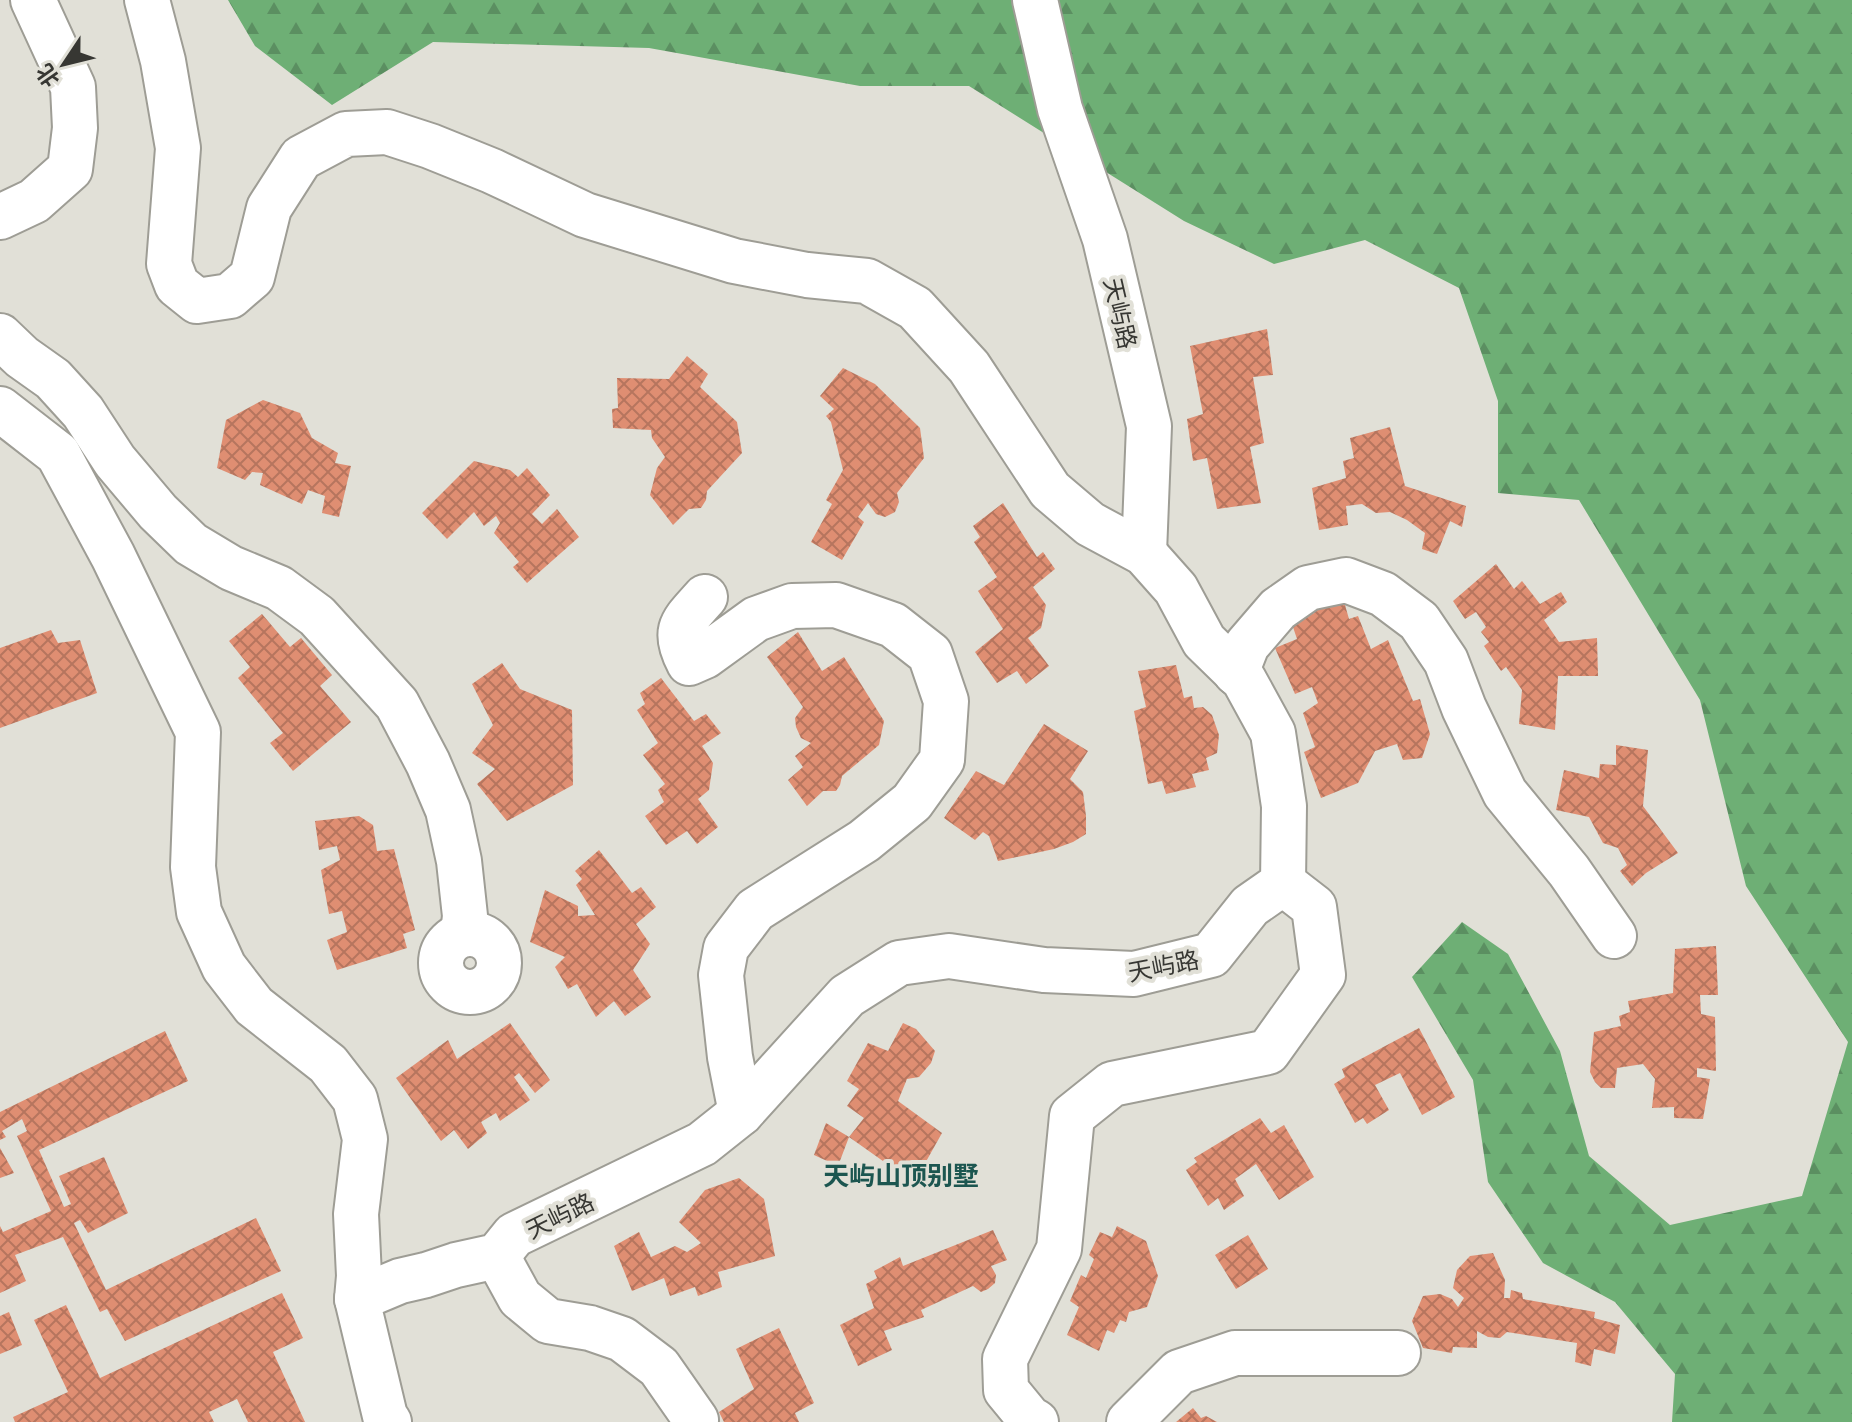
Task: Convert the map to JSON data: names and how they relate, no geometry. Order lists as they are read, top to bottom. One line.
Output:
{"streets":{"street":["天屿路"]},"districts":["天屿山顶别墅"],"north":"bottom left"}
